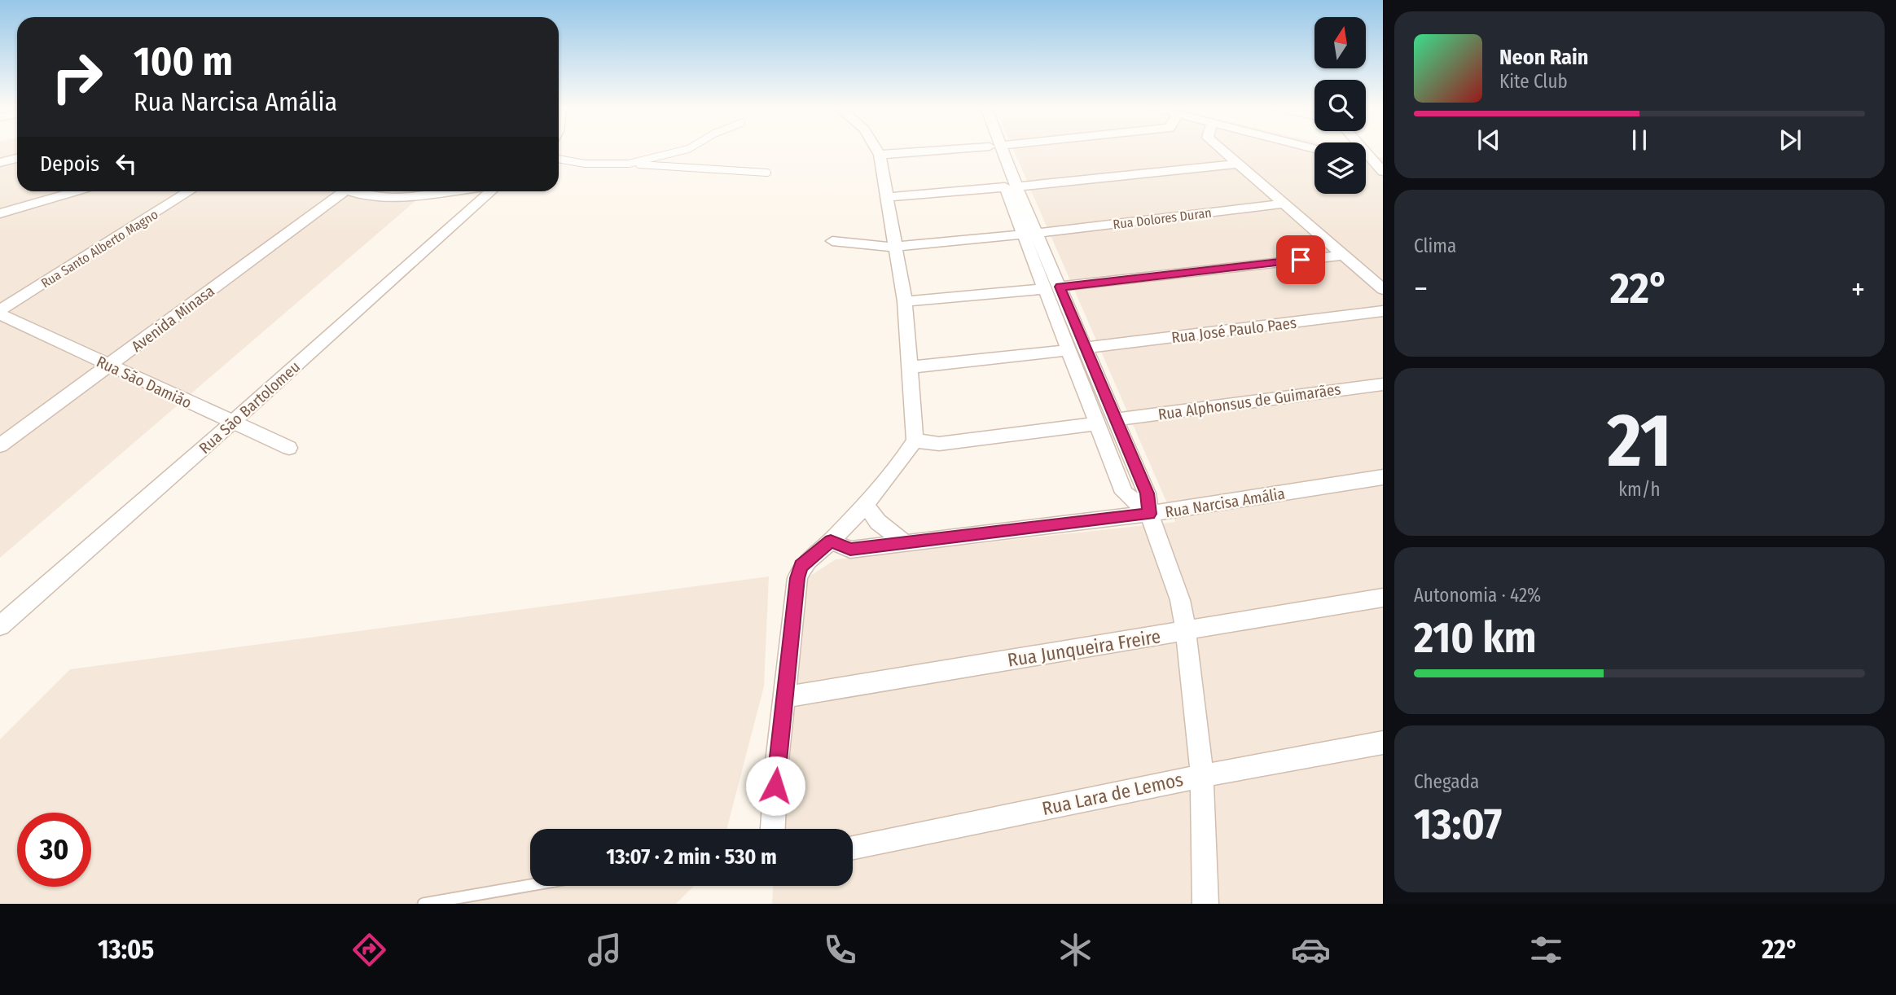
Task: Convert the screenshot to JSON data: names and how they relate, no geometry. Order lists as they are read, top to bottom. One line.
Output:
{"streets":{"street":["Rua Dolores Duran","Rua Santo Alberto Magno","Avenida Minasa","Rua José Paulo Paes","Rua São Damião","Rua Alphonsus de Guimarães","Rua São Bartolomeu","Rua Narcisa Amália","Rua Junqueira Freire","Rua Lara de Lemos"]},"crossings":[["Rua Santo Alberto Magno","Rua São Damião"],["Avenida Minasa","Rua São Damião"],["Rua São Damião","Rua São Bartolomeu"]],"north":"top","page":{"turn":["100 m","Rua Narcisa Amália"],"song":["Neon Rain","Kite Club"],"then":"Depois","tile":["Clima",["21","km/h"],["Autonomia · 42%","210 km"],["Chegada","13:07"]],"heat":["−","22°","+"],"limit":"30","trip":"13:07 · 2 min · 530 m","tabs":["13:05","22°"]}}
